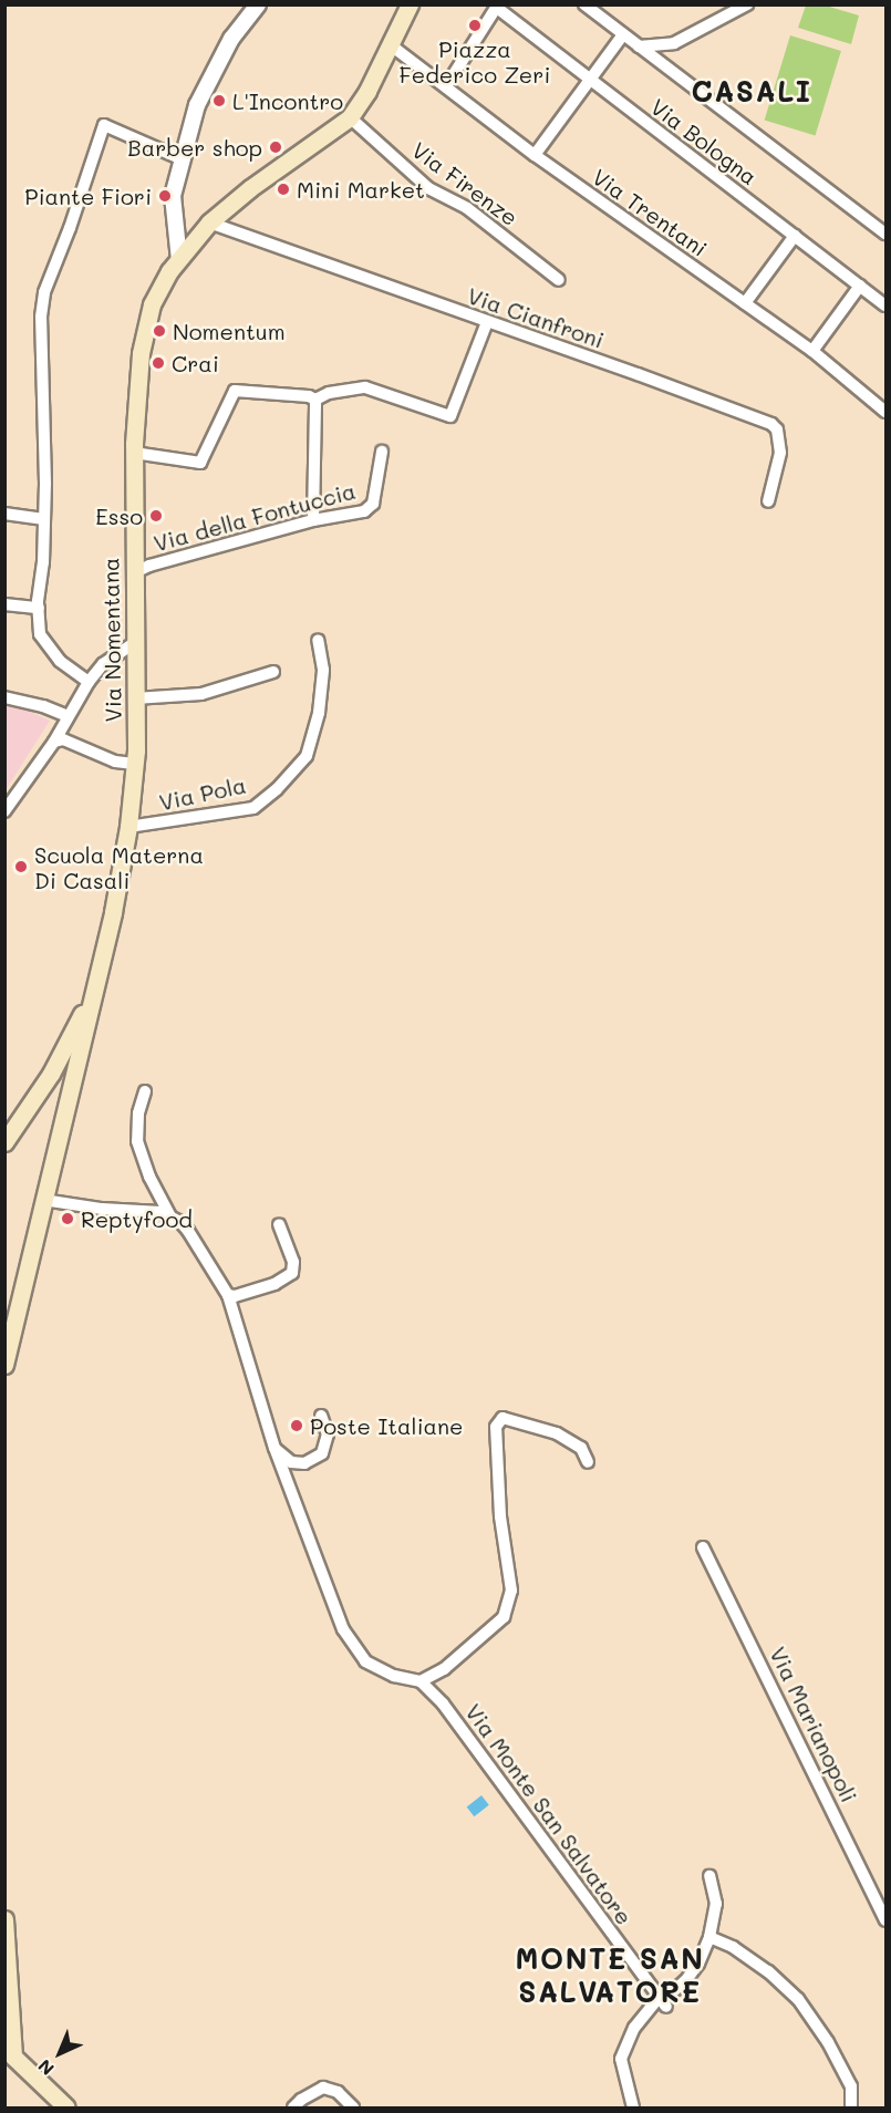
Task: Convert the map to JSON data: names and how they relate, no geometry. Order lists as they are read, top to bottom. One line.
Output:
{"streets":{"main road":["Via Nomentana"],"street":["Via Bologna","Via Firenze","Via Trentani","Via Cianfroni","Via della Fontuccia","Via Pola","Via Marianopoli","Via Monte San Salvatore"]},"crossings":[["Via Firenze","Via Nomentana"],["Via Trentani","Via Nomentana"],["Via Cianfroni","Via Nomentana"],["Via della Fontuccia","Via Nomentana"],["Via Nomentana","Via Pola"]],"districts":["CASALI","MONTE SAN SALVATORE"],"places":["Piazza Federico Zeri","L'Incontro","Barber shop","Mini Market","Piante Fiori","Nomentum","Crai","Esso","Scuola Materna Di Casali","Reptyfood","Poste Italiane"],"north":"bottom left"}
